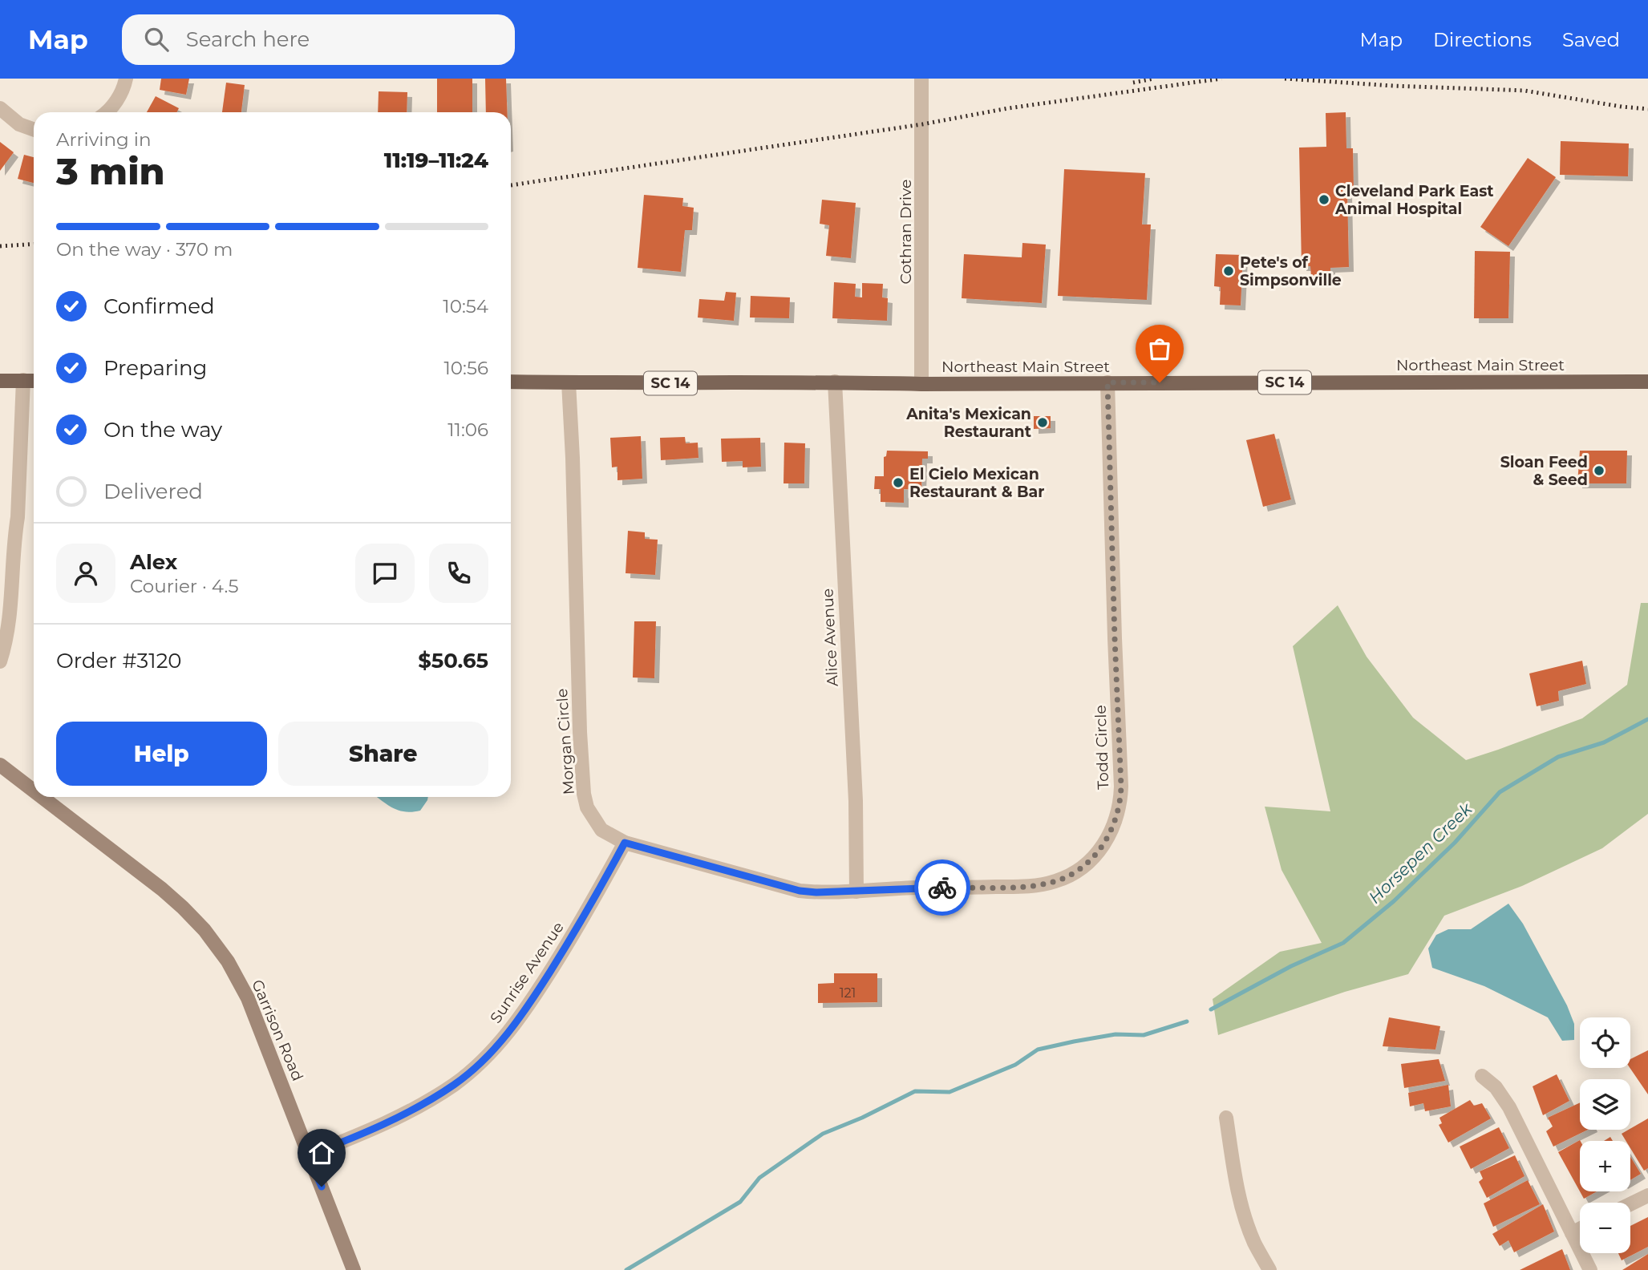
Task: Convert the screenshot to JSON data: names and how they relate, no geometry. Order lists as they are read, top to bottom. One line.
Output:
{"streets":{"main road":["Northeast Main Street","SC 14"],"street":["Cothran Drive","Alice Avenue","Morgan Circle","Todd Circle","Sunrise Avenue","Garrison Road"]},"crossings":[["Cothran Drive","Northeast Main Street"],["Northeast Main Street","Alice Avenue"],["Northeast Main Street","Morgan Circle"],["Northeast Main Street","Todd Circle"],["Alice Avenue","Morgan Circle"],["Alice Avenue","Todd Circle"],["Morgan Circle","Todd Circle"],["Morgan Circle","Sunrise Avenue"],["Sunrise Avenue","Garrison Road"]],"water":["Horsepen Creek"],"places":["Cleveland Park East Animal Hospital","Pete's of Simpsonville","Anita's Mexican Restaurant","Sloan Feed & Seed","El Cielo Mexican Restaurant & Bar"],"house_numbers":["121"],"page":{"header":"Map","search":"Search here","nav":["Map","Directions","Saved"],"heading":["3 min","Arriving in","11:19–11:24"],"panel":["Alex","Courier · 4.5","Order #3120","$50.65"],"bar":"On the way · 370 m","list":[["Confirmed","10:54"],["Preparing","10:56"],["On the way","11:06"],"Delivered"],"buttons":["Help","Share"],"map_buttons":["+","−"]}}
